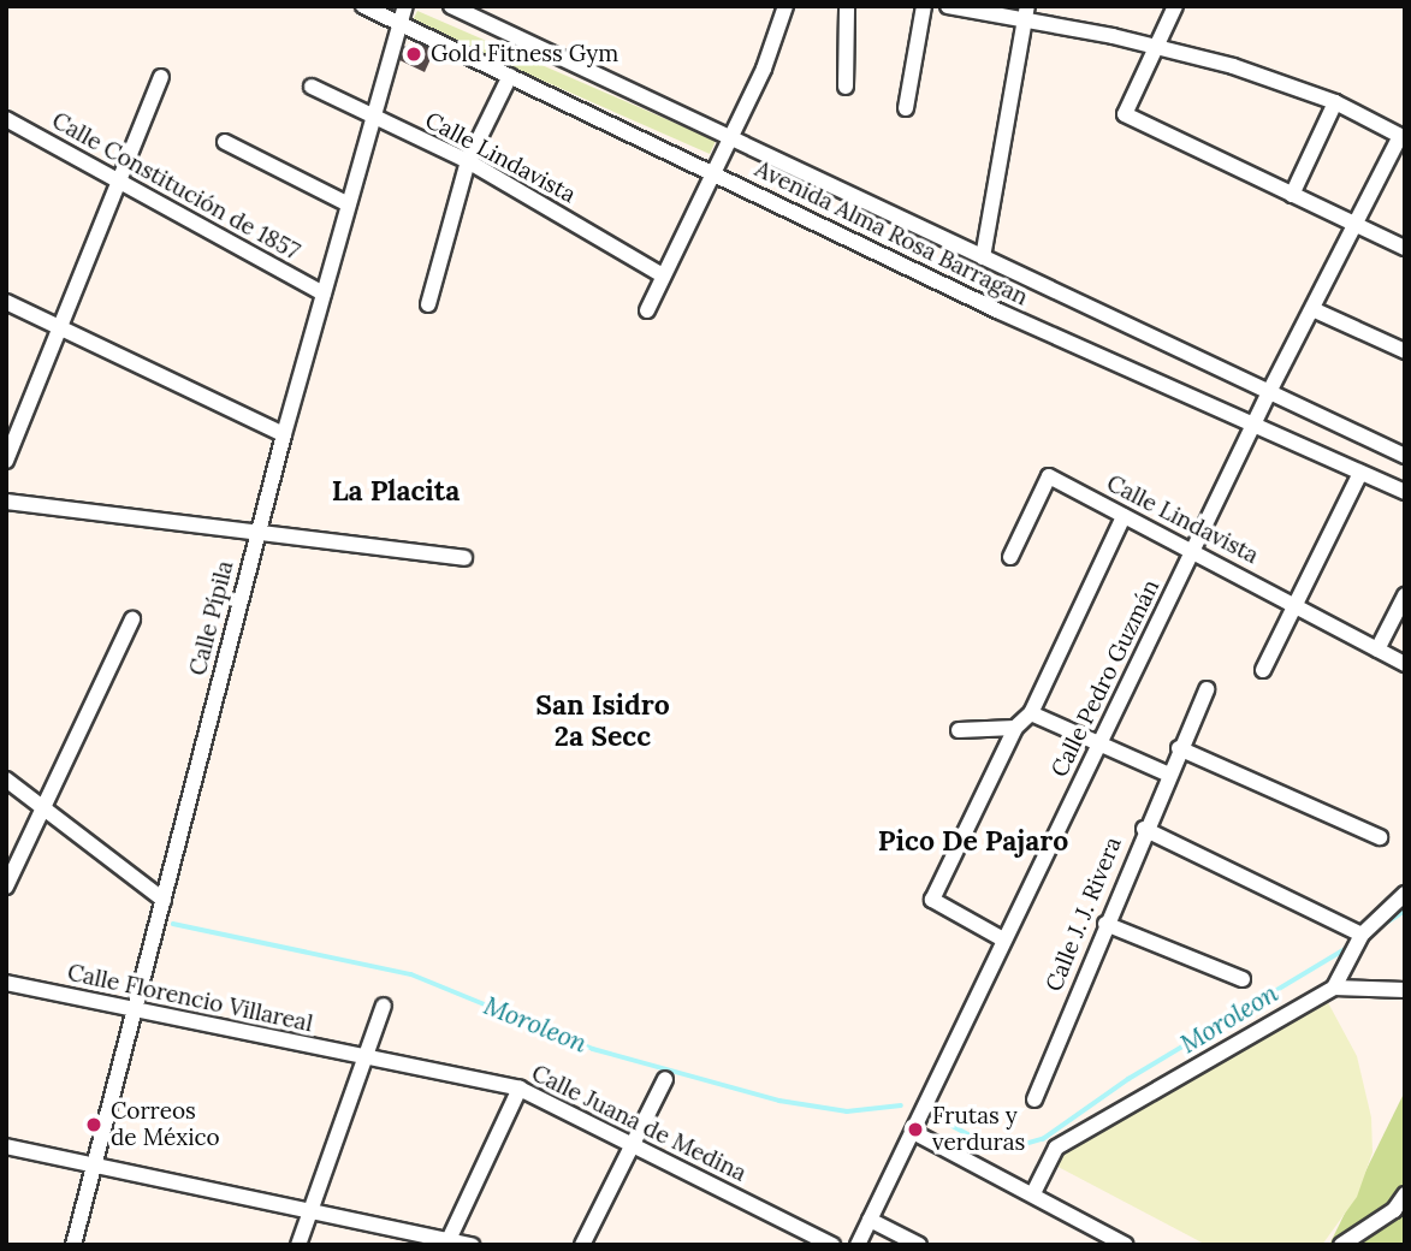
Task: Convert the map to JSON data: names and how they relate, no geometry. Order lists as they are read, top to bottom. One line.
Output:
{"streets":{"street":["Calle Lindavista","Calle Constitución de 1857","Avenida Alma Rosa Barragan","Calle Pípila","Calle Pedro Guzmán","Calle J. J. Rivera","Calle Florencio Villareal","Calle Juana de Medina"]},"crossings":[["Calle Lindavista","Calle Pípila"],["Calle Lindavista","Calle Pedro Guzmán"],["Calle Constitución de 1857","Calle Pípila"],["Avenida Alma Rosa Barragan","Calle Pípila"],["Avenida Alma Rosa Barragan","Calle Pedro Guzmán"],["Calle Pípila","Calle Florencio Villareal"],["Calle Florencio Villareal","Calle Juana de Medina"]],"districts":["La Placita","San Isidro 2a Secc","Pico De Pajaro"],"water":["Moroleon"],"places":["Gold Fitness Gym","Correos de México","Frutas y verduras"]}
